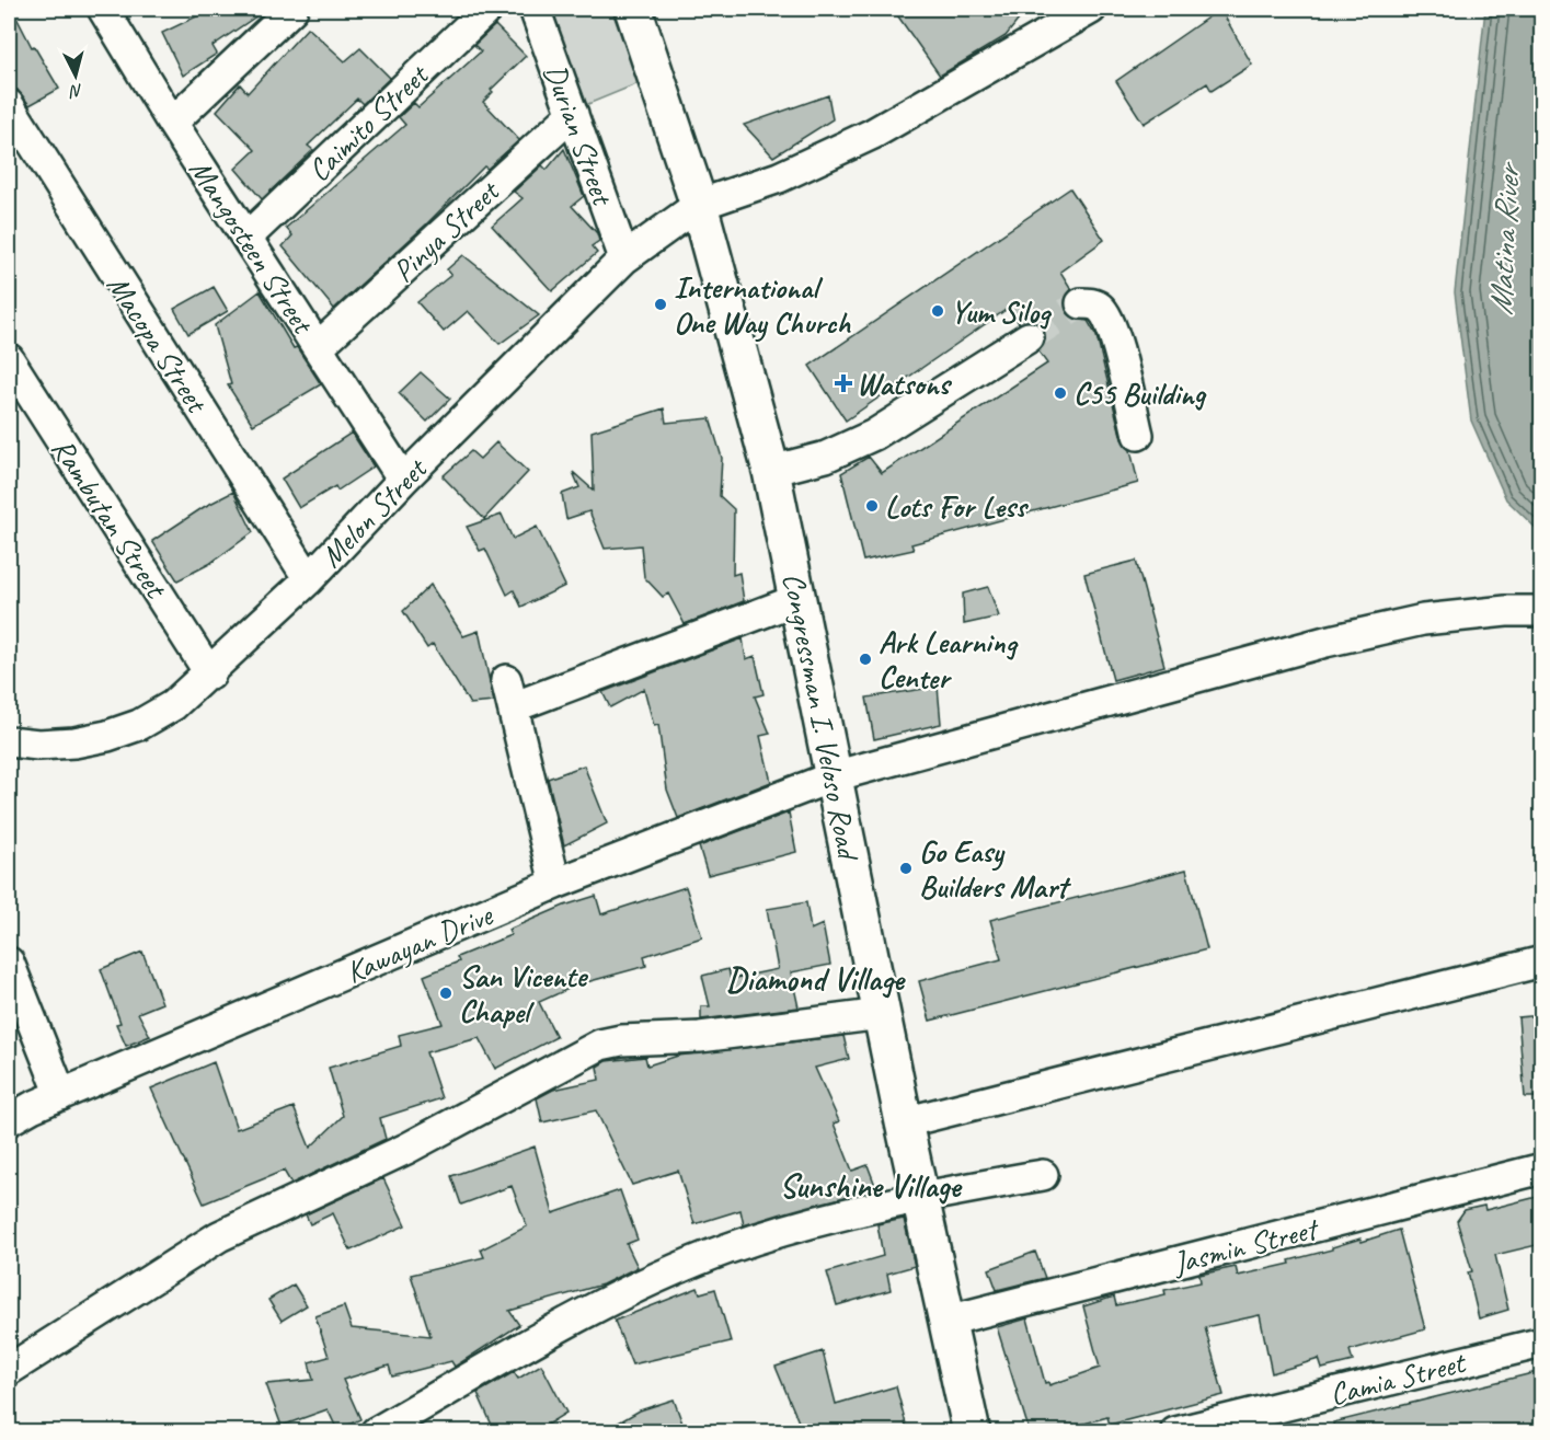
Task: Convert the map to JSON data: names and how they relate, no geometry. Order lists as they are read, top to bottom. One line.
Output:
{"streets":{"main road":["Congressman I. Veloso Road"],"street":["Caimito Street","Durian Street","Pinya Street","Mangosteen Street","Macopa Street","Melon Street","Rambutan Street","Kawayan Drive","Jasmin Street","Camia Street"]},"crossings":[["Caimito Street","Mangosteen Street"],["Durian Street","Pinya Street"],["Durian Street","Melon Street"],["Pinya Street","Mangosteen Street"],["Mangosteen Street","Melon Street"],["Macopa Street","Melon Street"],["Melon Street","Rambutan Street"],["Melon Street","Congressman I. Veloso Road"],["Congressman I. Veloso Road","Kawayan Drive"],["Congressman I. Veloso Road","Jasmin Street"]],"districts":["Diamond Village","Sunshine Village"],"water":["Matina River"],"places":{"other":["International One Way Church","Yum Silog","C55 Building","Lots For Less","Ark Learning Center","Go Easy Builders Mart","San Vicente Chapel"],"health":["Watsons"]},"north":"bottom"}
